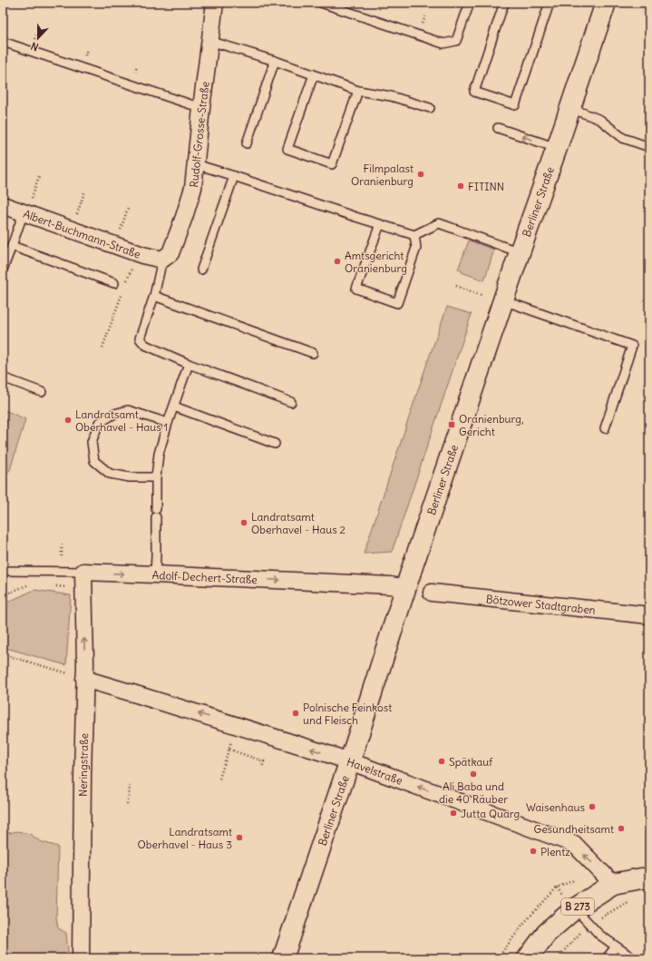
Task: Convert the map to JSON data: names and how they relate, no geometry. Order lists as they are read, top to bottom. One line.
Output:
{"streets":{"main road":["Berliner Straße","B 273"],"street":["Rudolf-Grosse-Straße","Albert-Buchmann-Straße","Adolf-Dechert-Straße","Bötzower Stadtgraben","Neringstraße","Havelstraße"]},"crossings":[["Rudolf-Grosse-Straße","Albert-Buchmann-Straße"],["Berliner Straße","Adolf-Dechert-Straße"],["Berliner Straße","Havelstraße"],["Adolf-Dechert-Straße","Neringstraße"],["Neringstraße","Havelstraße"],["Havelstraße","B 273"]],"one_way":["Adolf-Dechert-Straße","Havelstraße"],"places":{"other":["Filmpalast Oranienburg","FITINN","Amtsgericht Oranienburg","Landratsamt Oberhavel - Haus 1","Landratsamt Oberhavel - Haus 2","Polnische Feinkost und Fleisch","Spätkauf","Ali Baba und die 40 Räuber","Waisenhaus","Jutta Quarg","Gesundheitsamt","Landratsamt Oberhavel - Haus 3","Plentz"],"transit":["Oranienburg, Gericht"]},"north":"bottom"}
